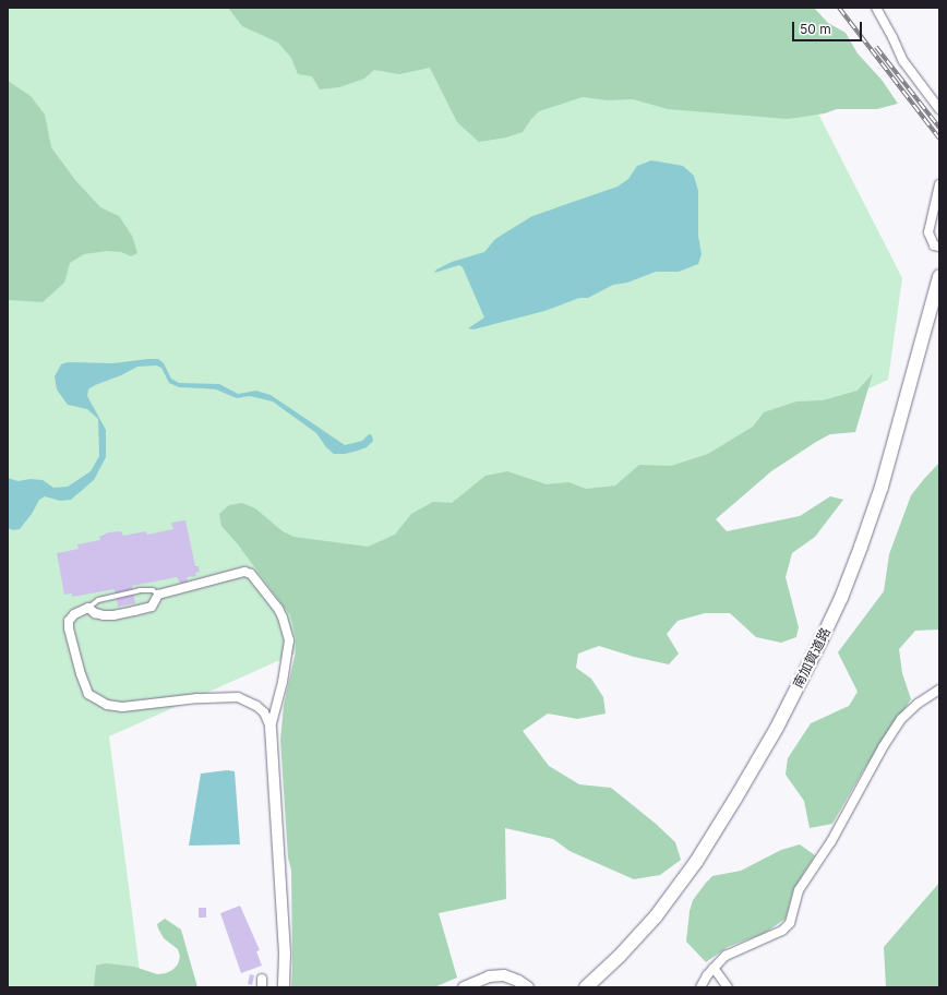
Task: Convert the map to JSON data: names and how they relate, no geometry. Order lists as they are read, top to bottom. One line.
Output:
{"streets":{"main road":["南加賀道路"]},"scale_bar":"50 m"}
